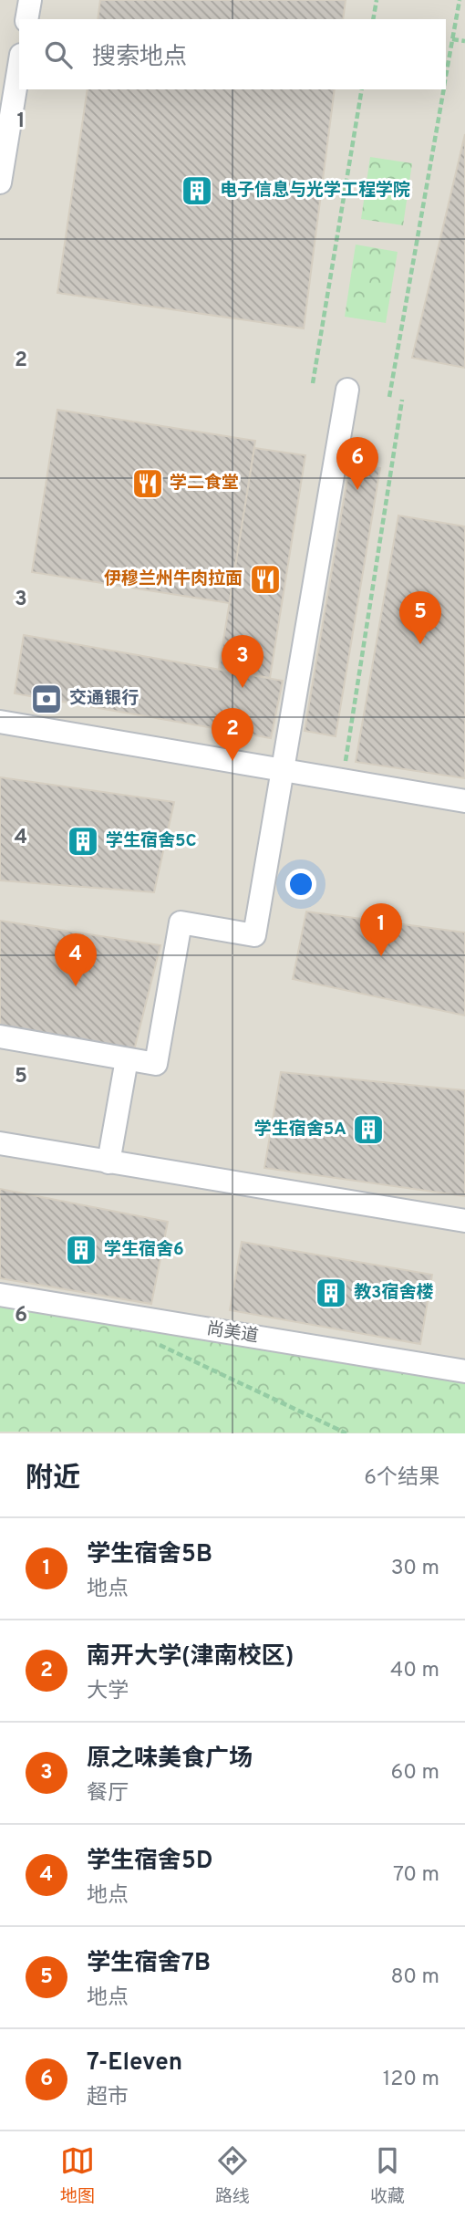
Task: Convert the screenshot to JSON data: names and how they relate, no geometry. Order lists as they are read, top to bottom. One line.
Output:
{"streets":{"street":["尚美道"]},"places":{"building":["电子信息与光学工程学院","学生宿舍5C","学生宿舍5A","学生宿舍6","教3宿舍楼"],"restaurant":["学二食堂","伊穆兰州牛肉拉面"],"bank":["交通银行"]},"page":{"search":"搜索地点","pins":["6","5","3","2","1","4"],"heading":["附近","6个结果"],"list":[{"mark":"1","name":"学生宿舍5B","note":"地点","value":"30 m"},{"mark":"2","name":"南开大学(津南校区)","note":"大学","value":"40 m"},{"mark":"3","name":"原之味美食广场","note":"餐厅","value":"60 m"},{"mark":"4","name":"学生宿舍5D","note":"地点","value":"70 m"},{"mark":"5","name":"学生宿舍7B","note":"地点","value":"80 m"},{"mark":"6","name":"7-Eleven","note":"超市","value":"120 m"}],"nav":["地图","路线","收藏"]},"grid":{"rows":["1","2","3","4","5","6"]}}
